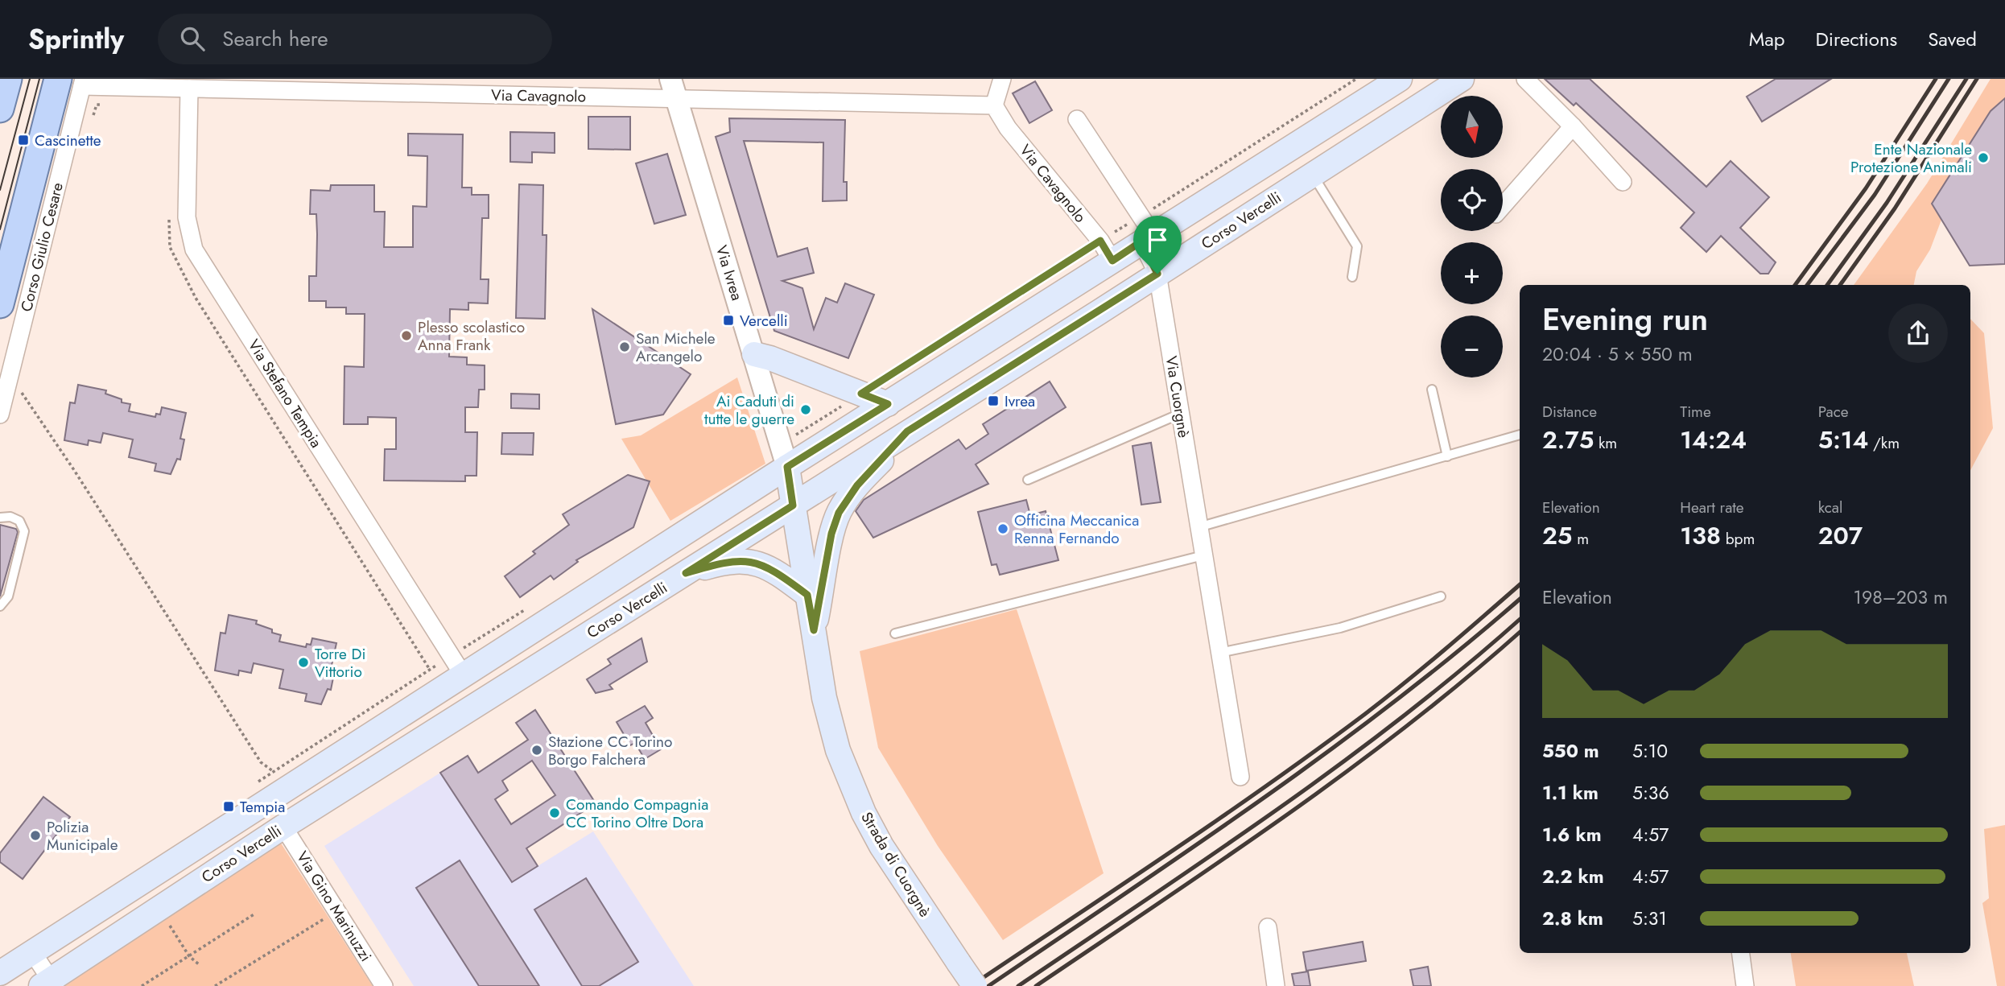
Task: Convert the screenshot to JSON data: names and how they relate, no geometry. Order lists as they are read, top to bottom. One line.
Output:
{"streets":{"main road":["Corso Vercelli","Corso Giulio Cesare","Strada di Cuorgnè"],"street":["Via Cavagnolo","Via Ivrea","Via Stefano Tempia","Via Cuorgnè","Via Gino Marinuzzi"]},"crossings":[["Via Cavagnolo","Corso Vercelli"],["Via Cavagnolo","Corso Giulio Cesare"],["Via Cavagnolo","Via Ivrea"],["Via Cavagnolo","Via Stefano Tempia"],["Corso Vercelli","Via Ivrea"],["Corso Vercelli","Via Stefano Tempia"],["Corso Vercelli","Via Cuorgnè"],["Corso Vercelli","Strada di Cuorgnè"],["Corso Vercelli","Via Gino Marinuzzi"],["Via Ivrea","Strada di Cuorgnè"]],"places":{"transit":["Cascinette","Vercelli","Ivrea","Tempia"],"other":["Ente Nazionale Protezione Animali","Plesso scolastico Anna Frank","San Michele Arcangelo","Ai Caduti di tutte le guerre","Officina Meccanica Renna Fernando","Torre Di Vittorio","Stazione CC Torino Borgo Falchera","Comando Compagnia CC Torino Oltre Dora","Polizia Municipale"]},"north":"bottom","page":{"header":"Sprintly","search":"Search here","nav":["Map","Directions","Saved"],"map_buttons":["+","−"],"heading":["Evening run","20:04 · 5 × 550 m"],"stats":[["Distance","2.75 km"],["Time","14:24"],["Pace","5:14 /km"],["Elevation","25 m"],["Heart rate","138 bpm"],["kcal","207"]],"chart":["Elevation","198–203 m"],"list":[{"name":"550 m","note":"5:10"},{"name":"1.1 km","note":"5:36"},{"name":"1.6 km","note":"4:57"},{"name":"2.2 km","note":"4:57"},{"name":"2.8 km","note":"5:31"}]}}
